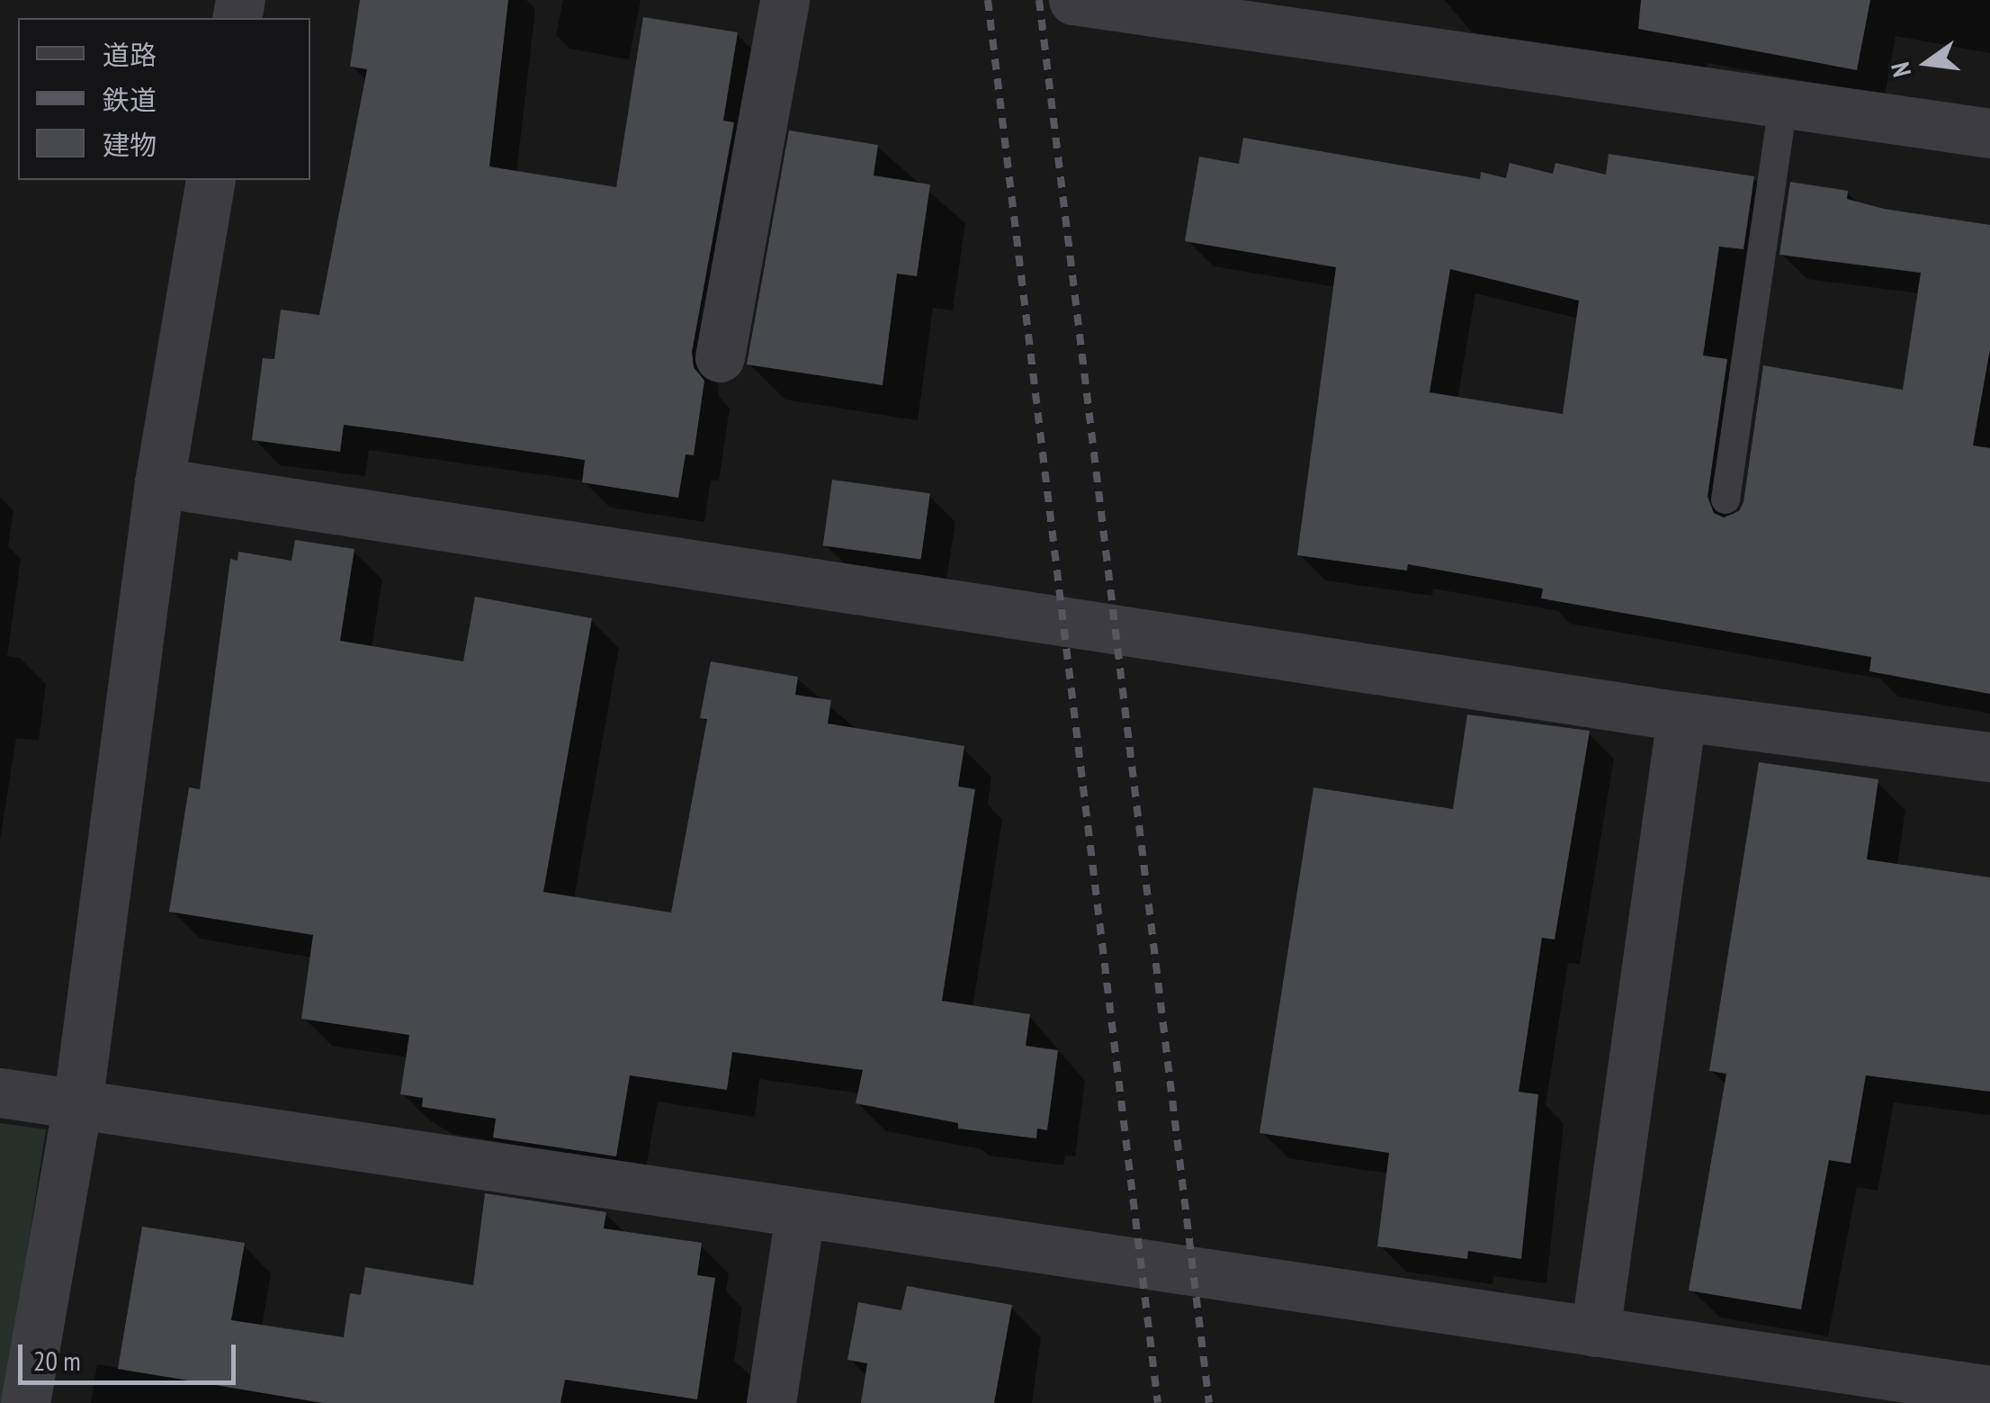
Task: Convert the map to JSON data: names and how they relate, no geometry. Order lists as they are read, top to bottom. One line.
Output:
{"legend":["道路","鉄道","建物"],"scale_bar":"20 m","north":"left"}
